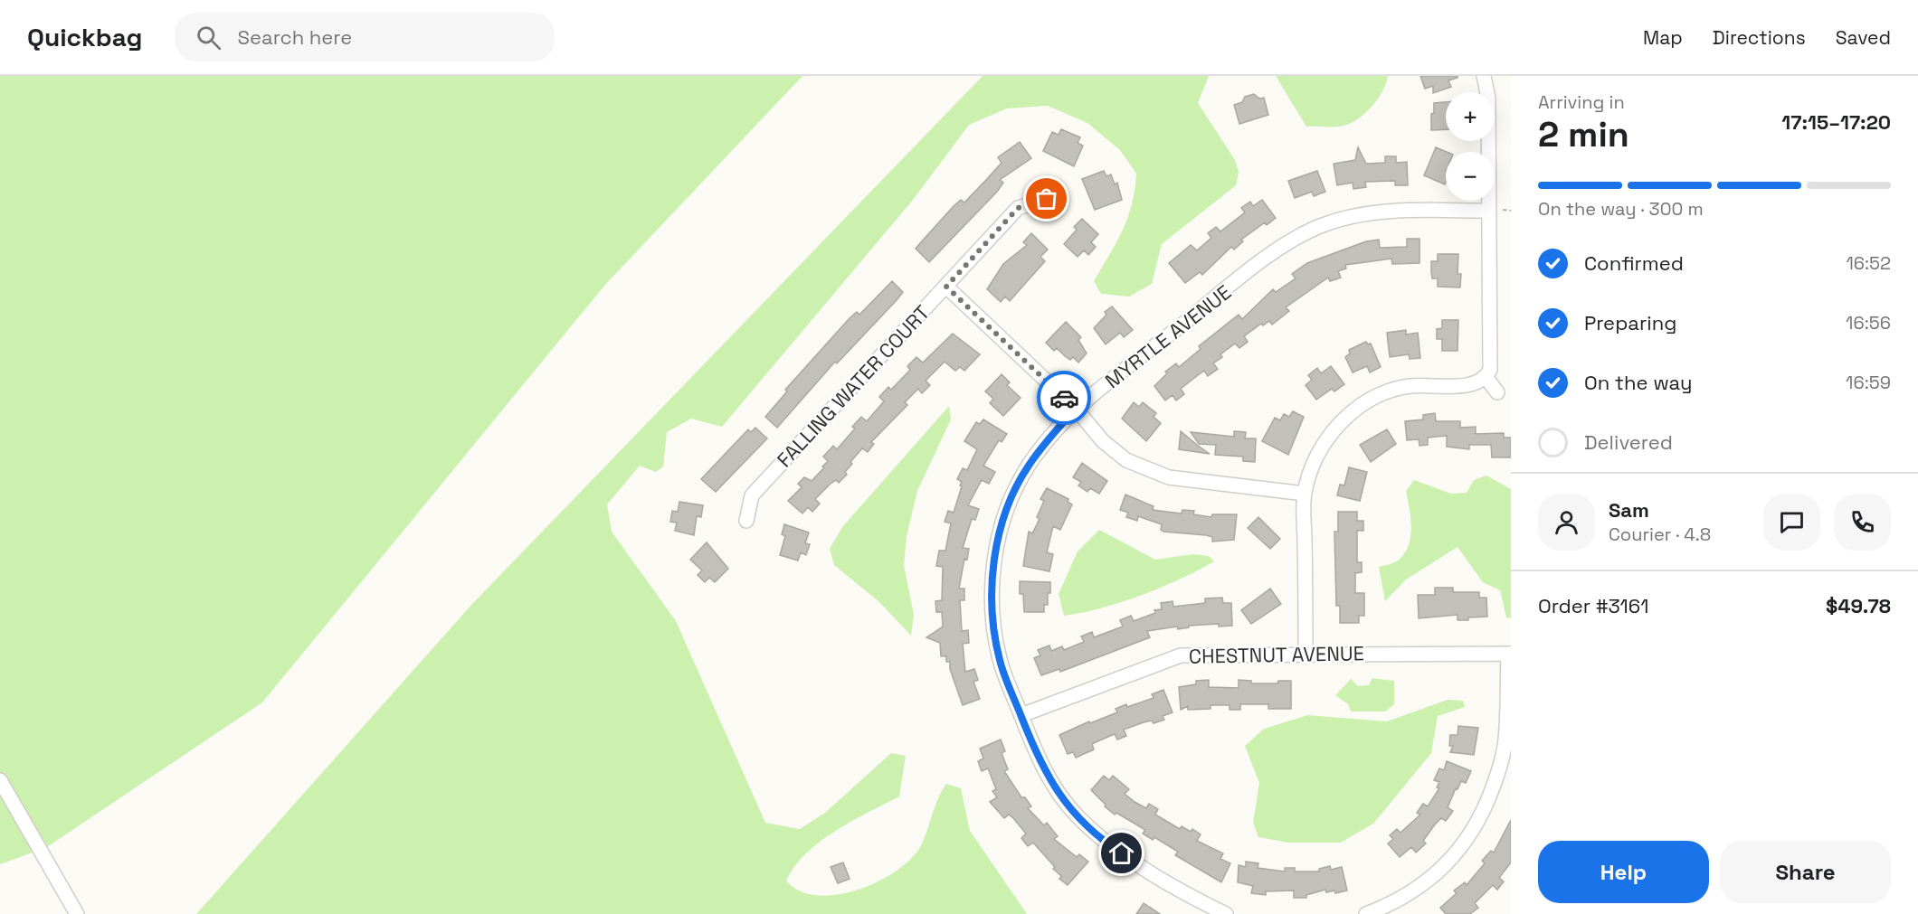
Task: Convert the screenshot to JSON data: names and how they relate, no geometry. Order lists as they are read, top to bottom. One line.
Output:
{"streets":{"street":["MYRTLE AVENUE","FALLING WATER COURT","CHESTNUT AVENUE"]},"crossings":[["MYRTLE AVENUE","CHESTNUT AVENUE"]],"page":{"header":"Quickbag","search":"Search here","nav":["Map","Directions","Saved"],"heading":["2 min","Arriving in","17:15–17:20"],"panel":["Sam","Courier · 4.8","Order #3161","$49.78"],"map_buttons":["+","−"],"bar":"On the way · 300 m","list":[["Confirmed","16:52"],["Preparing","16:56"],["On the way","16:59"],"Delivered"],"buttons":["Help","Share"]}}
